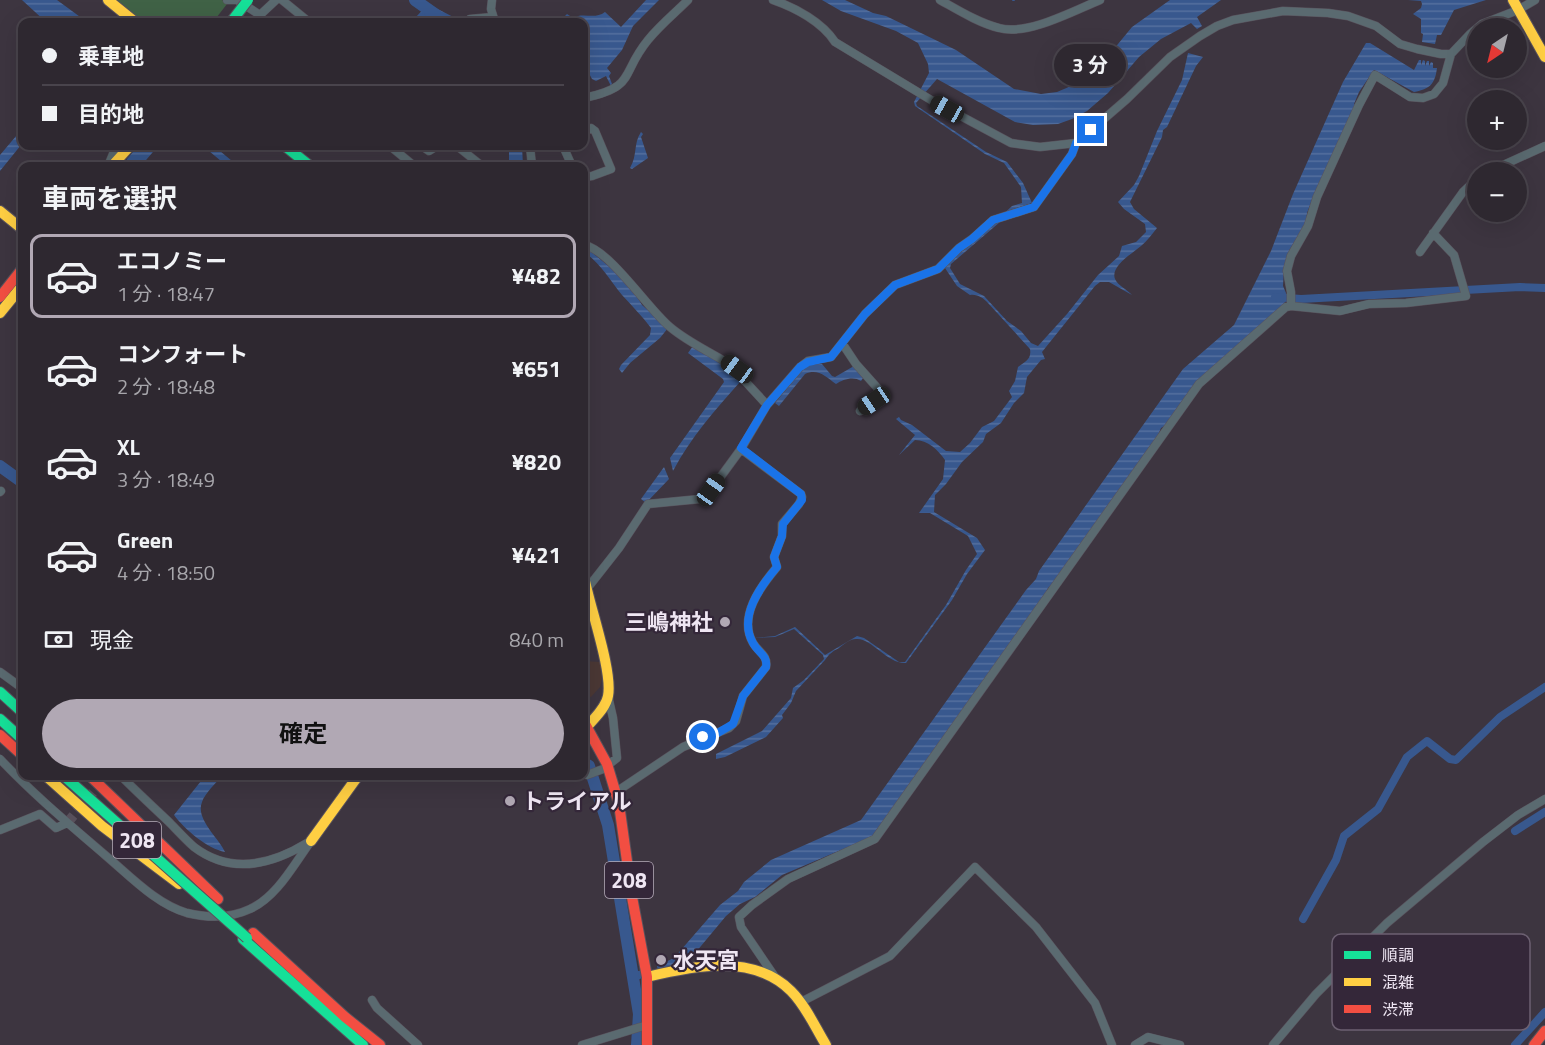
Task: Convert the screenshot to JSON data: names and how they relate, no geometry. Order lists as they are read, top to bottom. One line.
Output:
{"streets":{"main road":["208"]},"places":["三嶋神社","トライアル","水天宮"],"legend":["順調","混雑","渋滞"],"north":"bottom left","page":{"map_buttons":["+","−"],"banner":["乗車地","目的地"],"bubble":"3 分","heading":"車両を選択","list":[{"name":"エコノミー","note":"1 分 · 18:47","value":"¥482"},{"name":"コンフォート","note":"2 分 · 18:48","value":"¥651"},{"name":"XL","note":"3 分 · 18:49","value":"¥820"},{"name":"Green","note":"4 分 · 18:50","value":"¥421"}],"pay":["現金","840 m"],"buttons":"確定"}}
